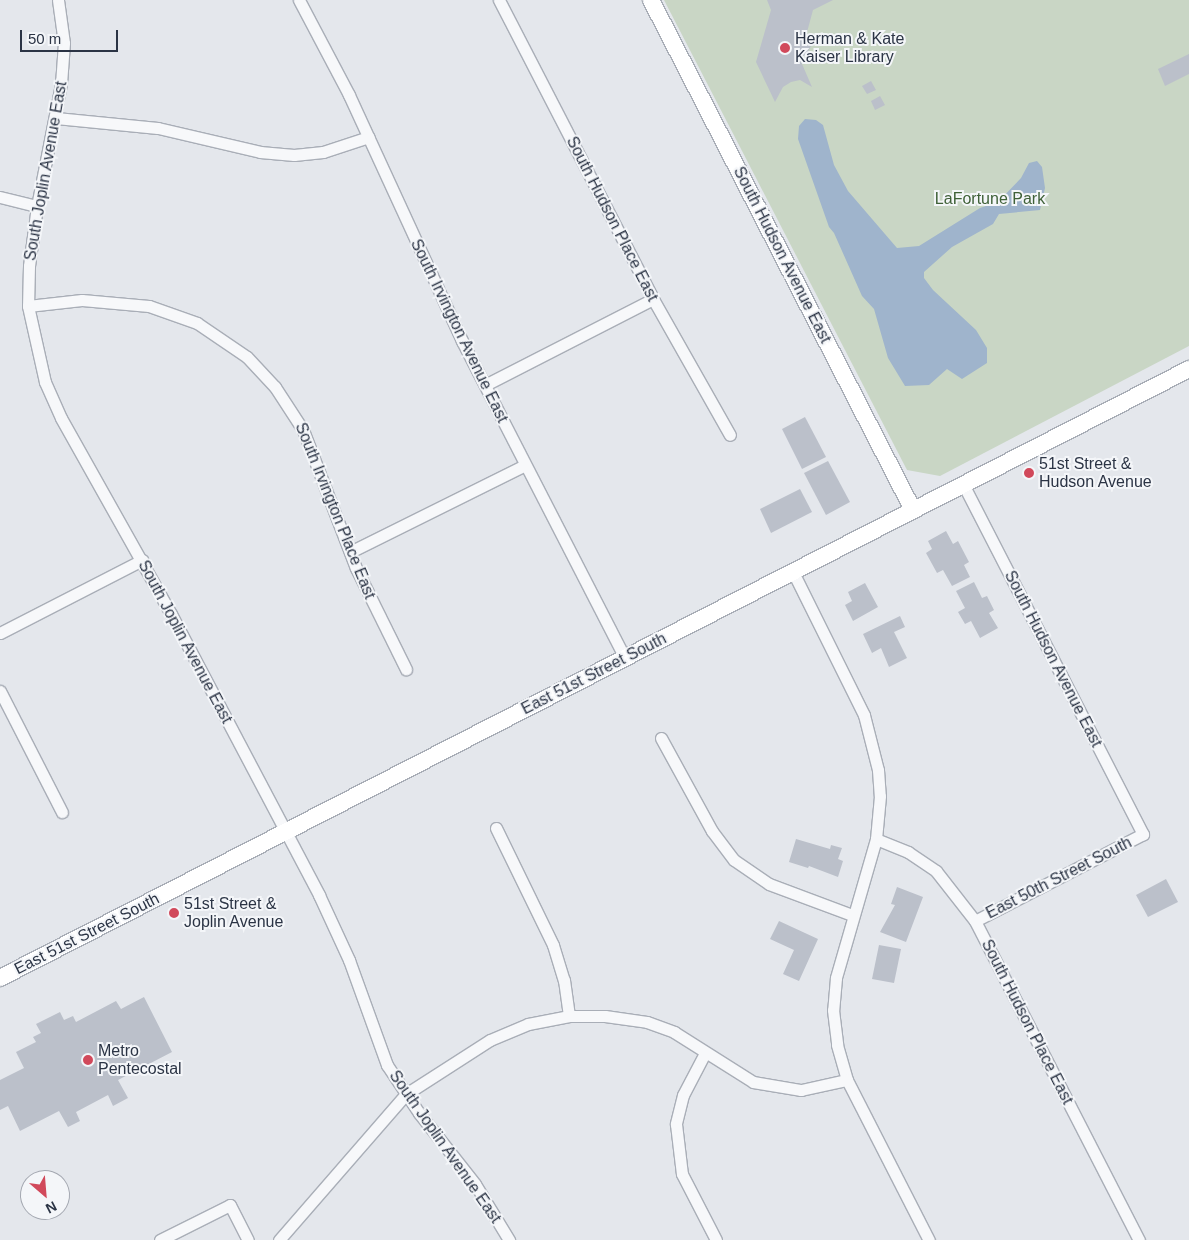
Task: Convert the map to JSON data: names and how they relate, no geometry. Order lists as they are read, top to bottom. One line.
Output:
{"streets":{"main road":["South Hudson Avenue East","East 51st Street South"],"street":["South Joplin Avenue East","South Hudson Place East","South Irvington Avenue East","South Irvington Place East","East 50th Street South"]},"crossings":[["South Joplin Avenue East","South Irvington Place East"],["South Joplin Avenue East","East 51st Street South"],["South Hudson Place East","East 50th Street South"],["South Hudson Avenue East","East 51st Street South"],["South Hudson Avenue East","East 50th Street South"],["South Irvington Avenue East","East 51st Street South"]],"parks":["LaFortune Park"],"places":["Herman & Kate Kaiser Library","51st Street & Hudson Avenue","51st Street & Joplin Avenue","Metro Pentecostal"],"scale_bar":"50 m","north":"bottom right"}
